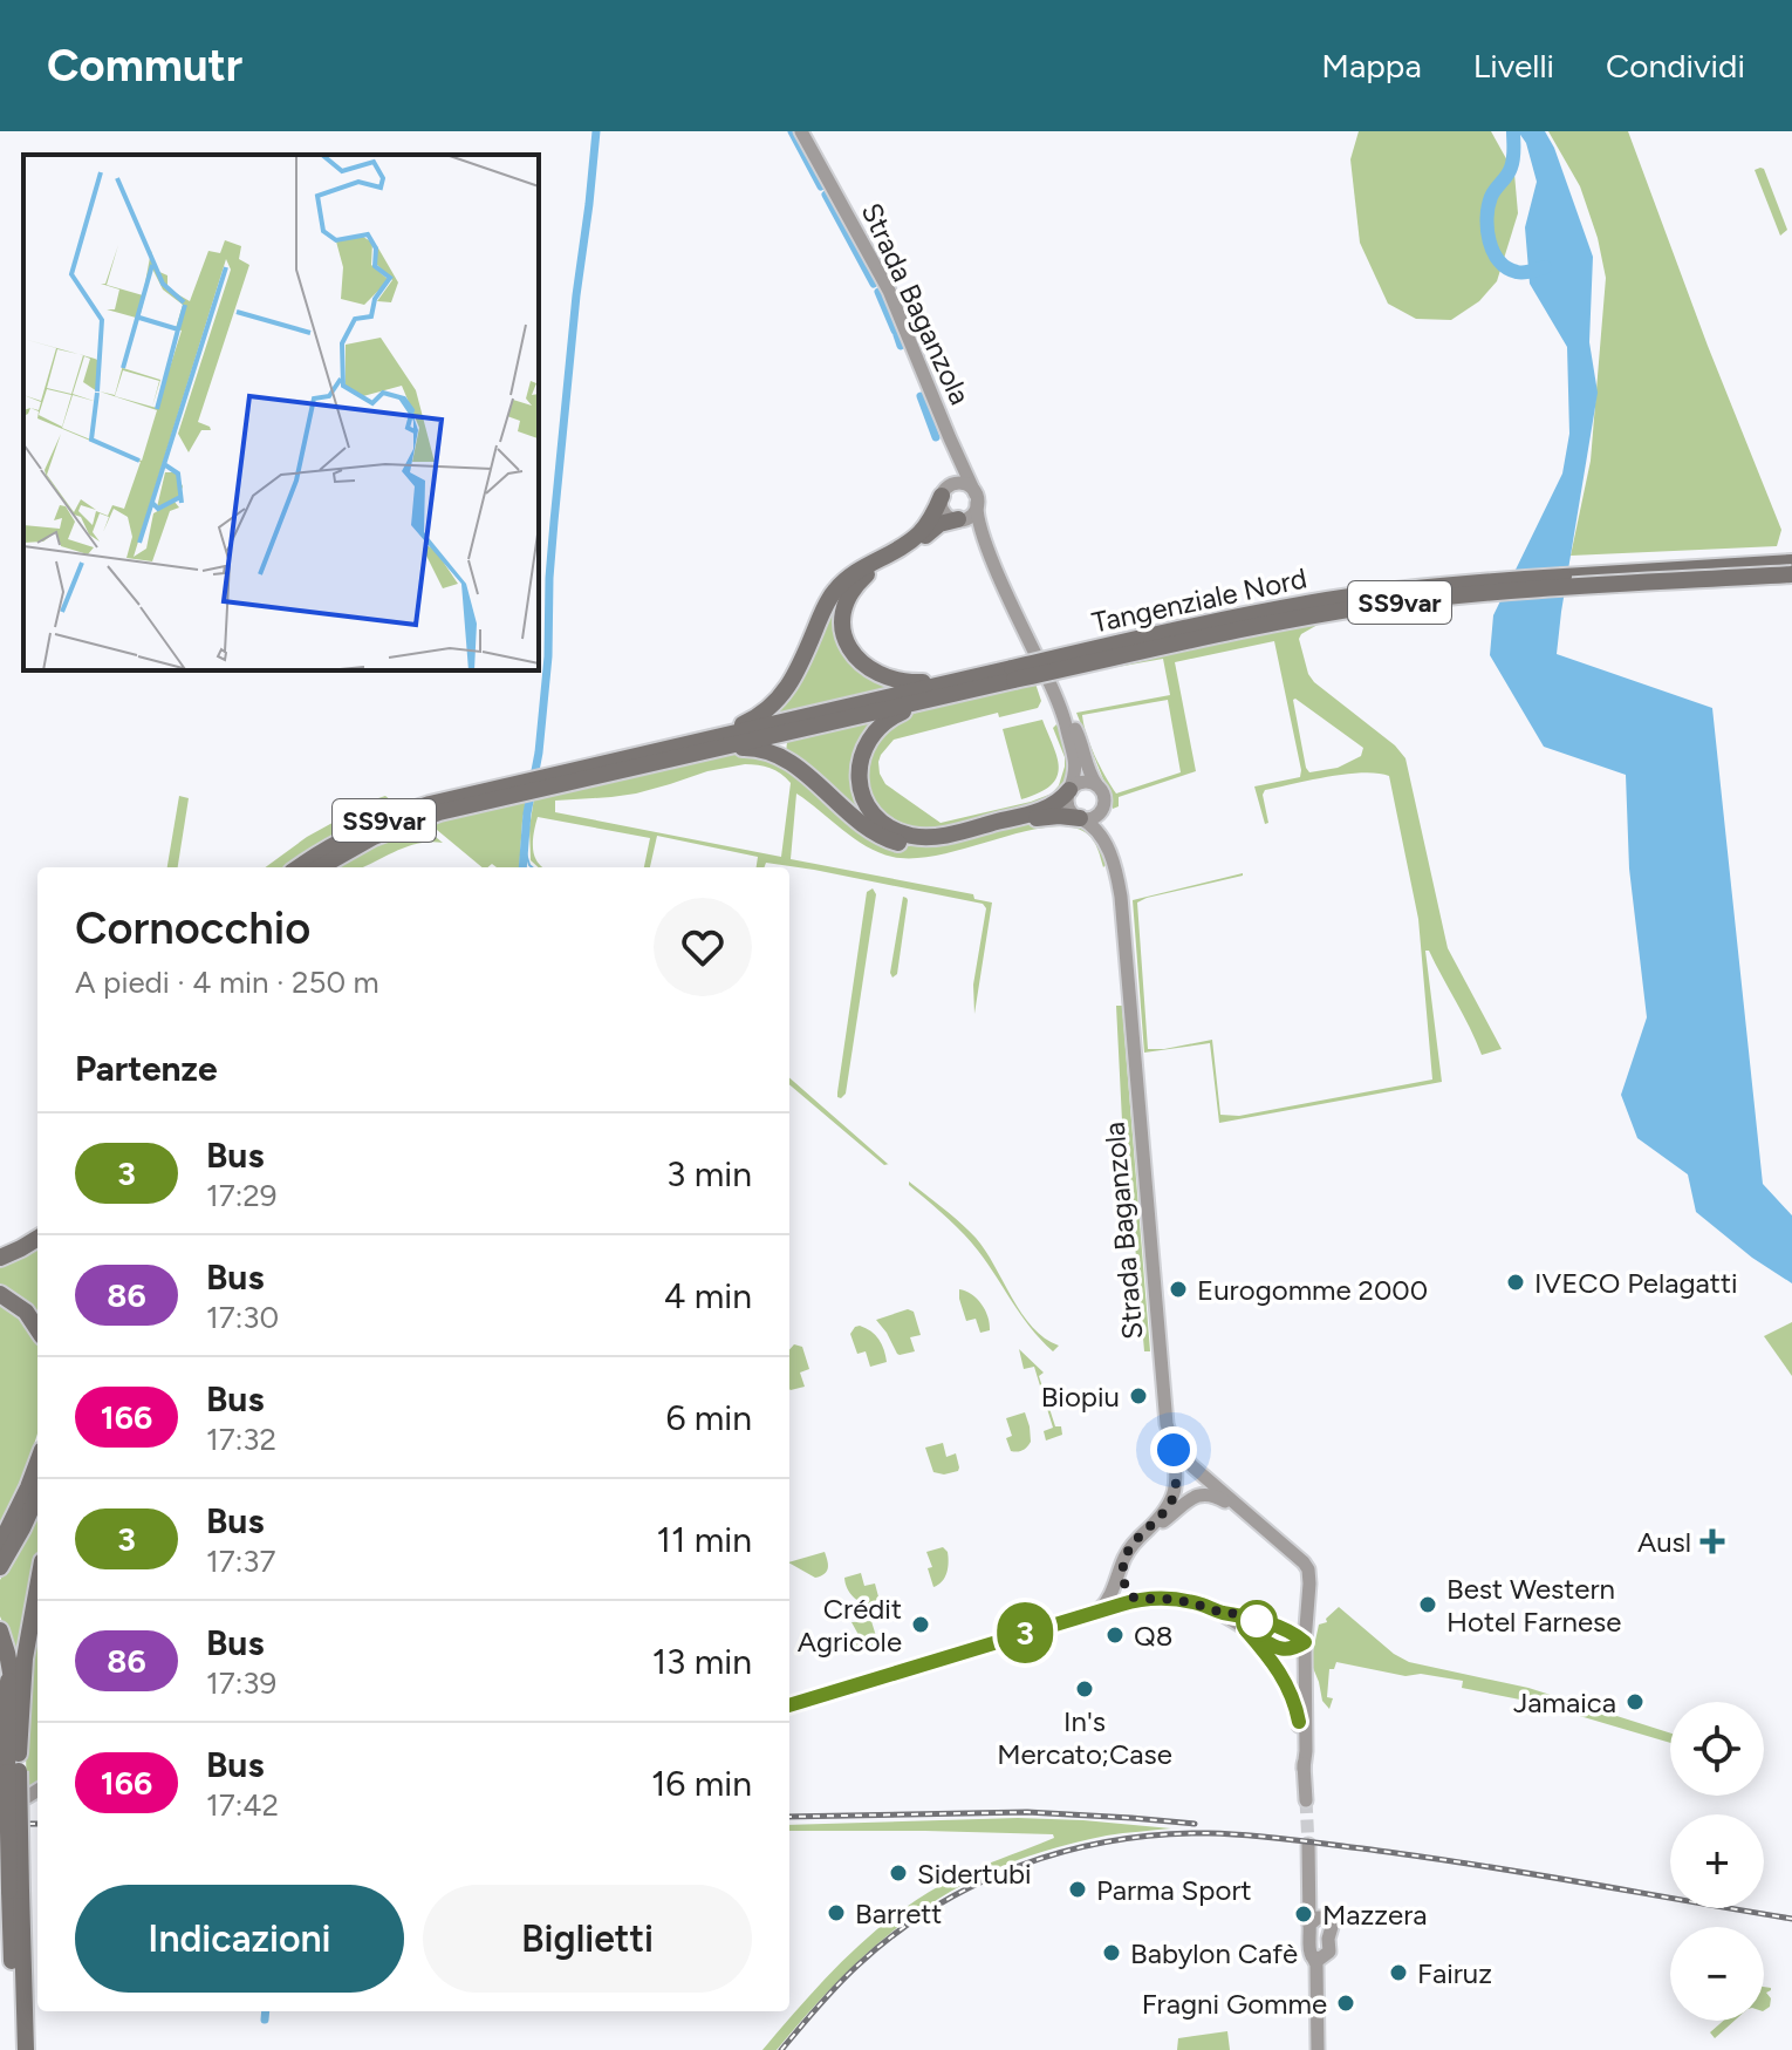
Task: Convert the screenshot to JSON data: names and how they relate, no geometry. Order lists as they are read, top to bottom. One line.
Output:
{"streets":{"highway":["Tangenziale Nord","SS9var"],"street":["Strada Baganzola"]},"crossings":[["Tangenziale Nord","SS9var"]],"places":{"other":["IVECO Pelagatti","Eurogomme 2000","Biopiu","Best Western Hotel Farnese","Crédit Agricole","Q8","In's Mercato;Case","Jamaica","Sidertubi","Parma Sport","Barrett","Mazzera","Babylon Cafè","Fairuz","Fragni Gomme"],"health":["Ausl"]},"lines":["bus line 3"],"page":{"header":"Commutr","nav":["Mappa","Livelli","Condividi"],"on_map":"3","heading":[["Cornocchio","A piedi · 4 min · 250 m"],"Partenze"],"list":[{"mark":"3","name":"Bus","note":"17:29","value":"3 min"},{"mark":"86","name":"Bus","note":"17:30","value":"4 min"},{"mark":"166","name":"Bus","note":"17:32","value":"6 min"},{"mark":"3","name":"Bus","note":"17:37","value":"11 min"},{"mark":"86","name":"Bus","note":"17:39","value":"13 min"},{"mark":"166","name":"Bus","note":"17:42","value":"16 min"}],"map_buttons":["+","−"],"buttons":["Indicazioni","Biglietti"]}}
